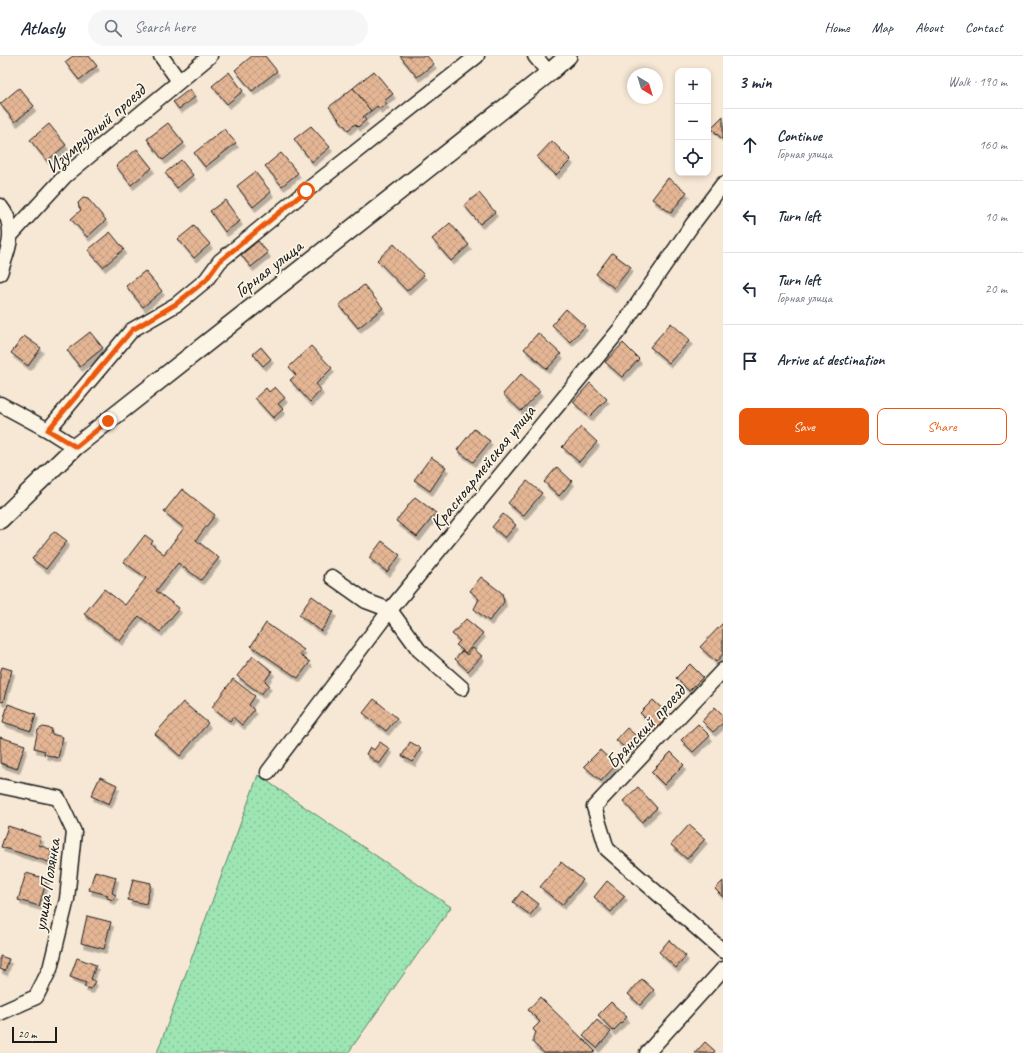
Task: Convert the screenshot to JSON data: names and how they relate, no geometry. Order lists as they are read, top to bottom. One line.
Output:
{"streets":{"street":["Изумрудный проезд","Горная улица","Красноармейская улица","Брянский проезд","улица Полянка"]},"scale_bar":"20 m","north":"bottom right","page":{"header":"Atlasly","search":"Search here","nav":["Home","Map","About","Contact"],"heading":["3 min","Walk · 190 m"],"map_buttons":["+","−"],"list":[["Continue","Горная улица","160 m"],["Turn left","10 m"],["Turn left","Горная улица","20 m"],"Arrive at destination"],"buttons":["Save","Share"],"scale":"20 m"}}
